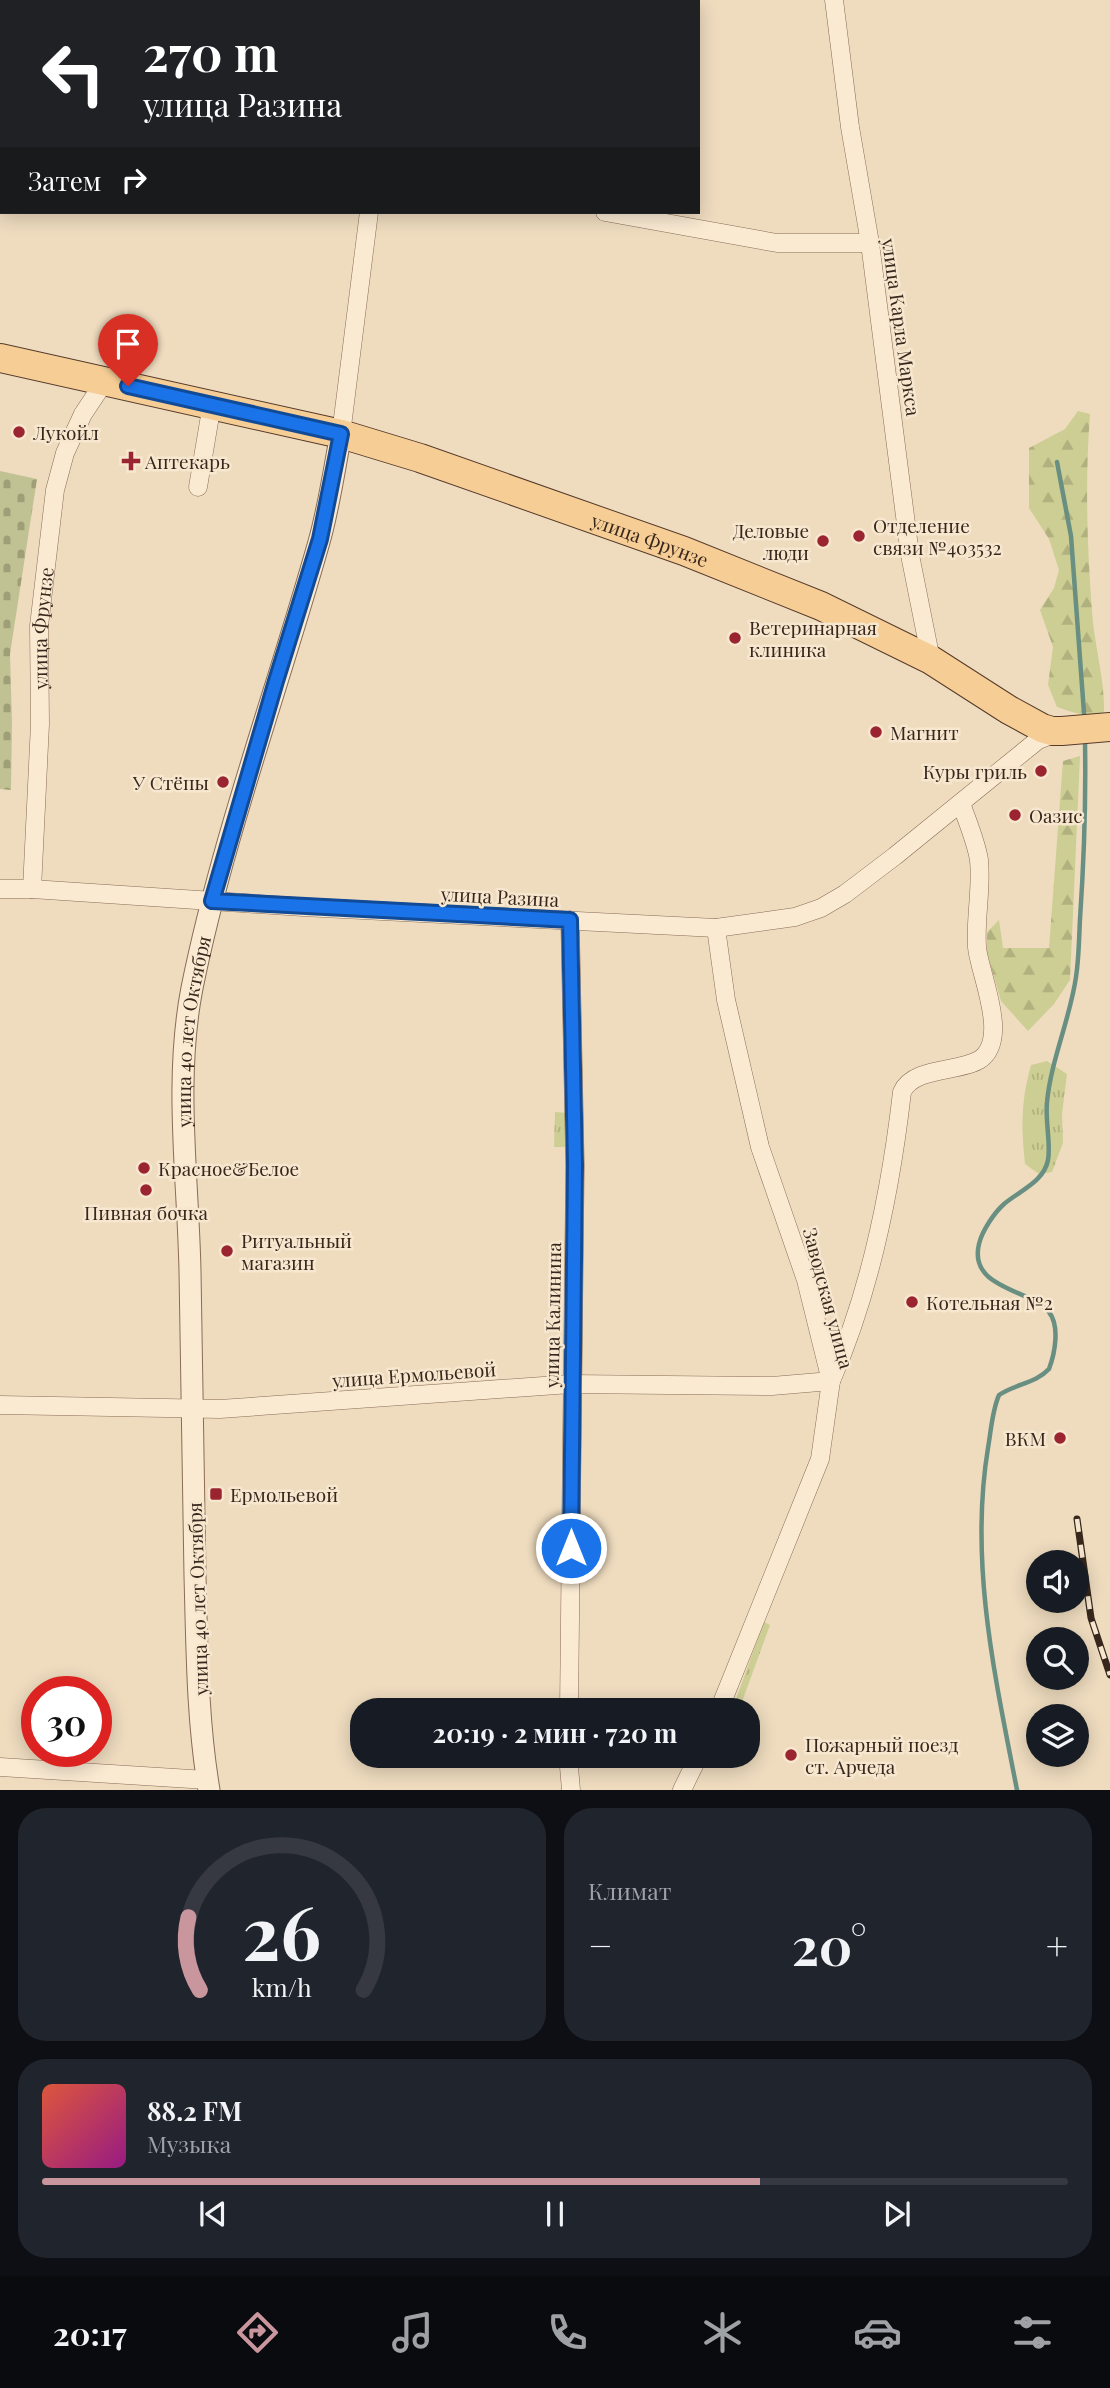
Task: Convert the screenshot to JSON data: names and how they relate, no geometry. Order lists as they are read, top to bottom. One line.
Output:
{"streets":{"main road":["улица Фрунзе"],"street":["улица Карла Маркса","улица Разина","улица 40 лет Октября","Заводская улица","улица Калинина","улица Ермольевой"]},"crossings":[["улица Карла Маркса","улица Фрунзе"],["улица Фрунзе","улица Разина"],["улица Фрунзе","улица 40 лет Октября"],["улица Разина","улица 40 лет Октября"],["улица Разина","Заводская улица"],["улица Разина","улица Калинина"],["улица 40 лет Октября","улица Ермольевой"],["Заводская улица","улица Ермольевой"],["улица Калинина","улица Ермольевой"]],"places":{"other":["Лукойл","Отделение связи №403532","Деловые люди","Ветеринарная клиника","Магнит","Куры гриль","У Стёпы","Оазис","Красное&Белое","Пивная бочка","Ритуальный магазин","Котельная №2","ВКМ","Пожарный поезд ст. Арчеда"],"health":["Аптекарь"],"transit":["Ермольевой"]},"page":{"turn":["270 m","улица Разина"],"then":"Затем","limit":"30","trip":"20:19 · 2 мин · 720 m","tile":"Климат","heat":["−","20°","+"],"song":["88.2 FM","Музыка"],"tabs":"20:17","gauge":["26","km/h"]}}
